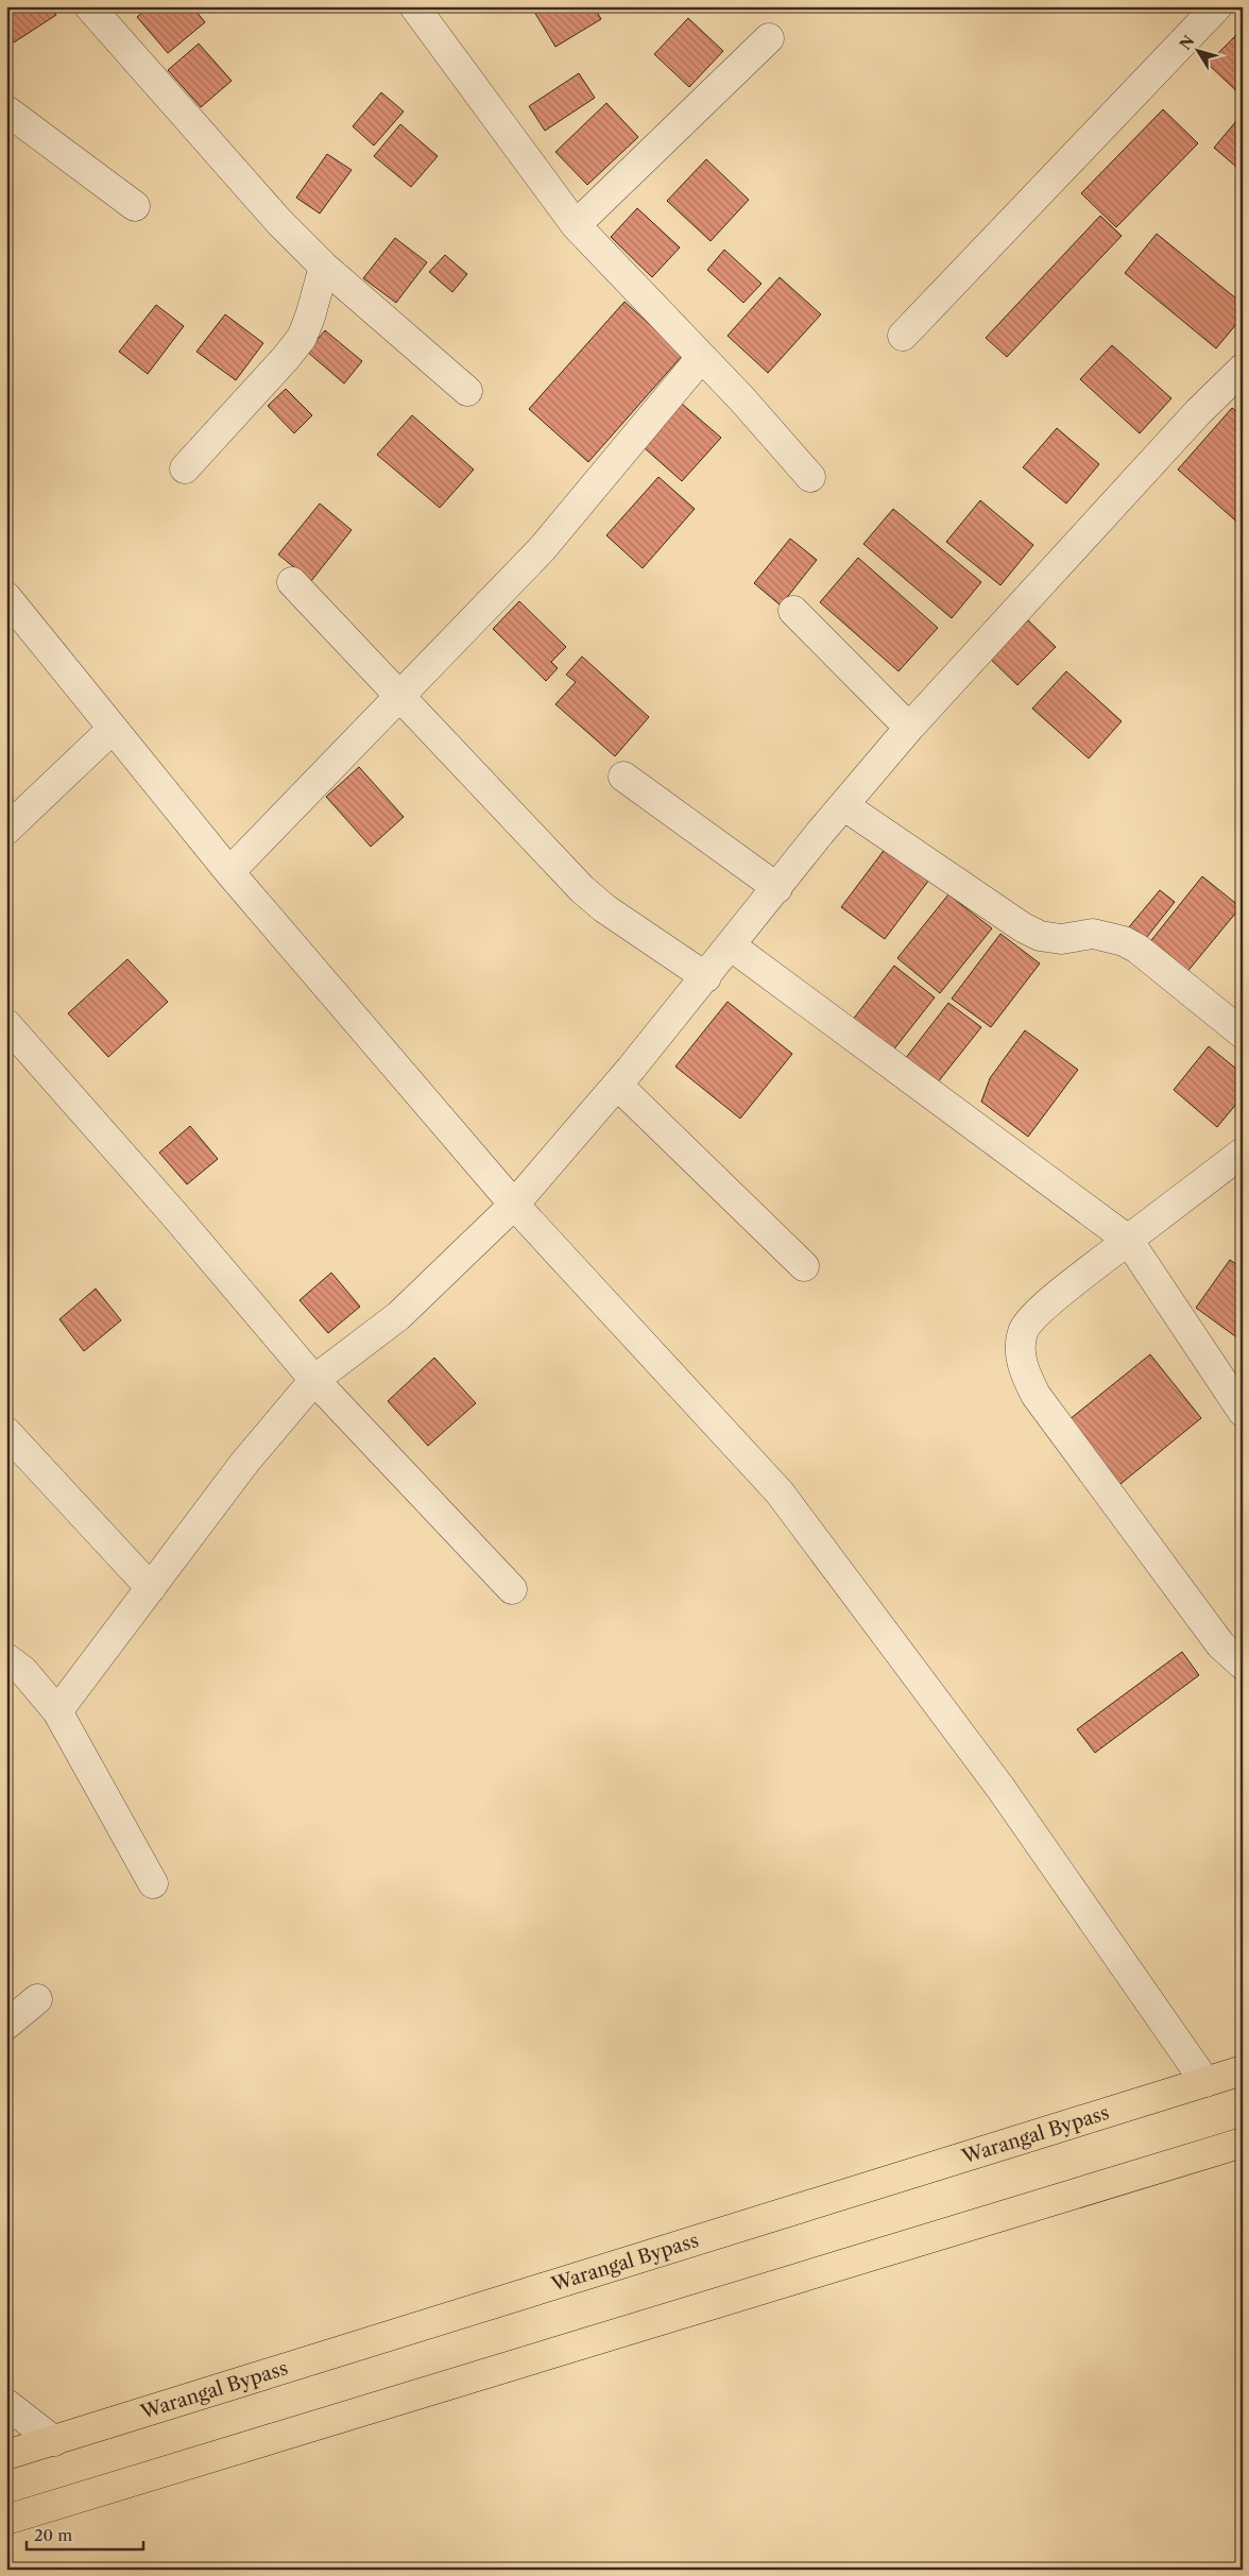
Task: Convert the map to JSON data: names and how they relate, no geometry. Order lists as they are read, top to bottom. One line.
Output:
{"streets":{"main road":["Warangal Bypass"]},"scale_bar":"20 m","north":"top left"}
